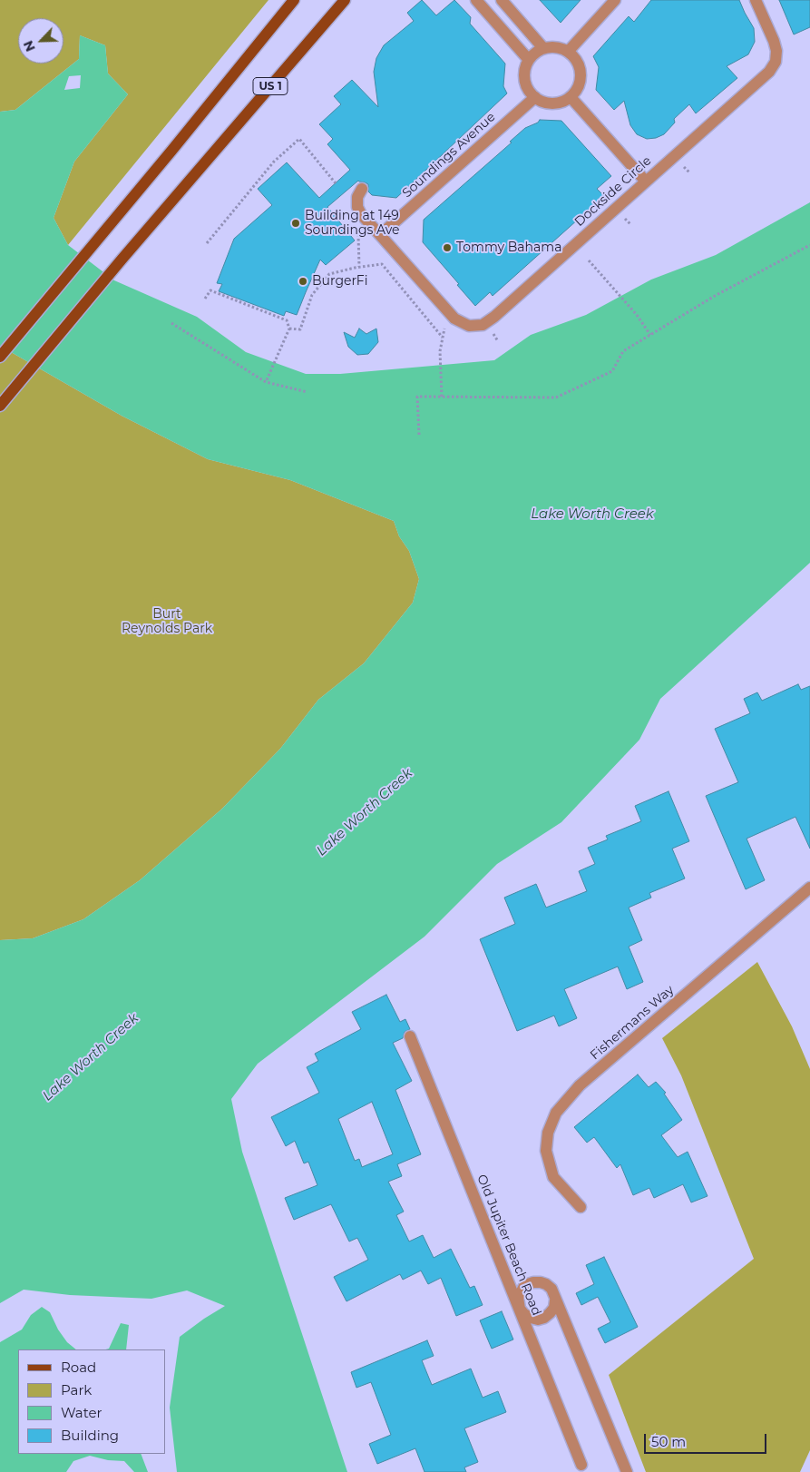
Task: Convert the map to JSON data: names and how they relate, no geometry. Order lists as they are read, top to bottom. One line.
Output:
{"streets":{"main road":["US 1"],"street":["Soundings Avenue","Dockside Circle","Fishermans Way","Old Jupiter Beach Road"]},"crossings":[["Soundings Avenue","Dockside Circle"]],"water":["Lake Worth Creek"],"parks":["Burt Reynolds Park"],"places":["Building at 149 Soundings Ave","Tommy Bahama","BurgerFi"],"legend":["Road","Park","Water","Building"],"scale_bar":"50 m","north":"bottom left"}
